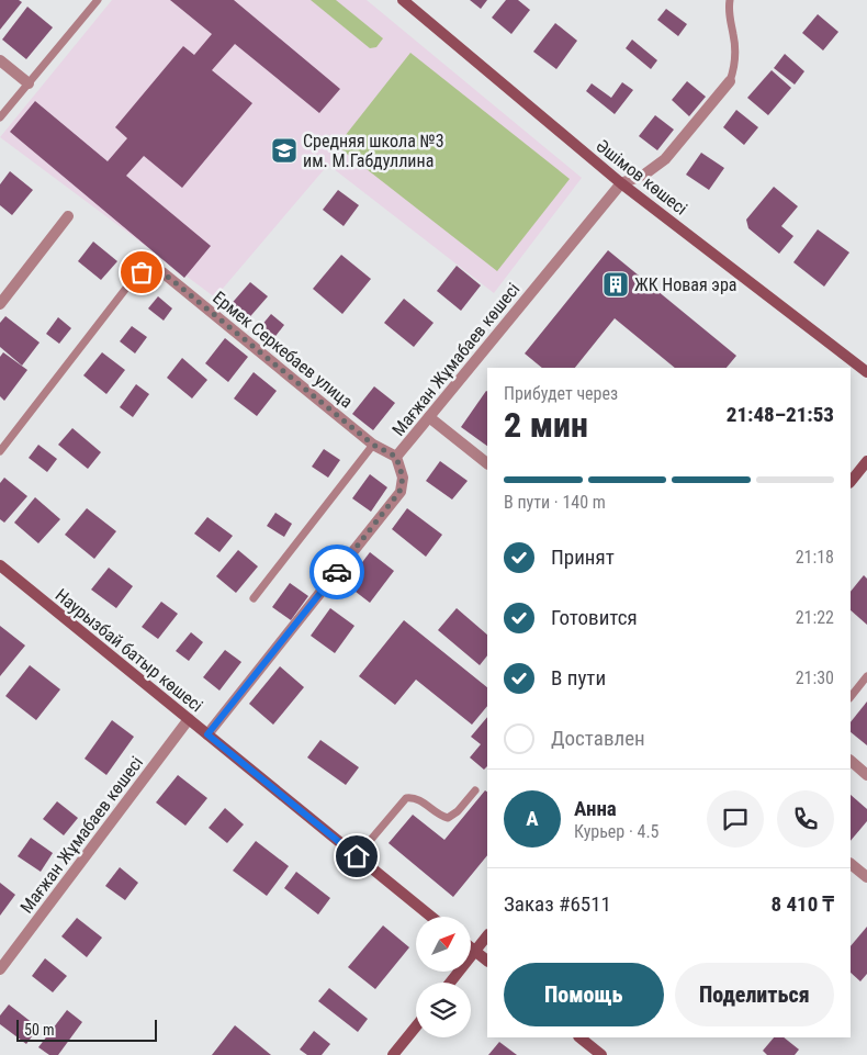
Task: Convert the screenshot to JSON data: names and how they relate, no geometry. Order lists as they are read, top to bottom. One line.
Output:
{"streets":{"street":["Әшімов көшесі","Ермек Серкебаев улица","Мағжан Жұмабаев көшесі","Наурызбай батыр көшесі"]},"crossings":[["Әшімов көшесі","Мағжан Жұмабаев көшесі"],["Ермек Серкебаев улица","Мағжан Жұмабаев көшесі"],["Мағжан Жұмабаев көшесі","Наурызбай батыр көшесі"]],"places":{"school or university":["Средняя школа №3 им. М.Габдуллина"],"building":["ЖК Новая эра"]},"scale_bar":"50 m","north":"top right","page":{"heading":["2 мин","Прибудет через","21:48–21:53"],"panel":["Анна","Курьер · 4.5","Заказ #6511","8 410 ₸"],"bar":"В пути · 140 m","list":[["Принят","21:18"],["Готовится","21:22"],["В пути","21:30"],"Доставлен"],"round":"А","buttons":["Помощь","Поделиться"],"scale":"50 m"}}
